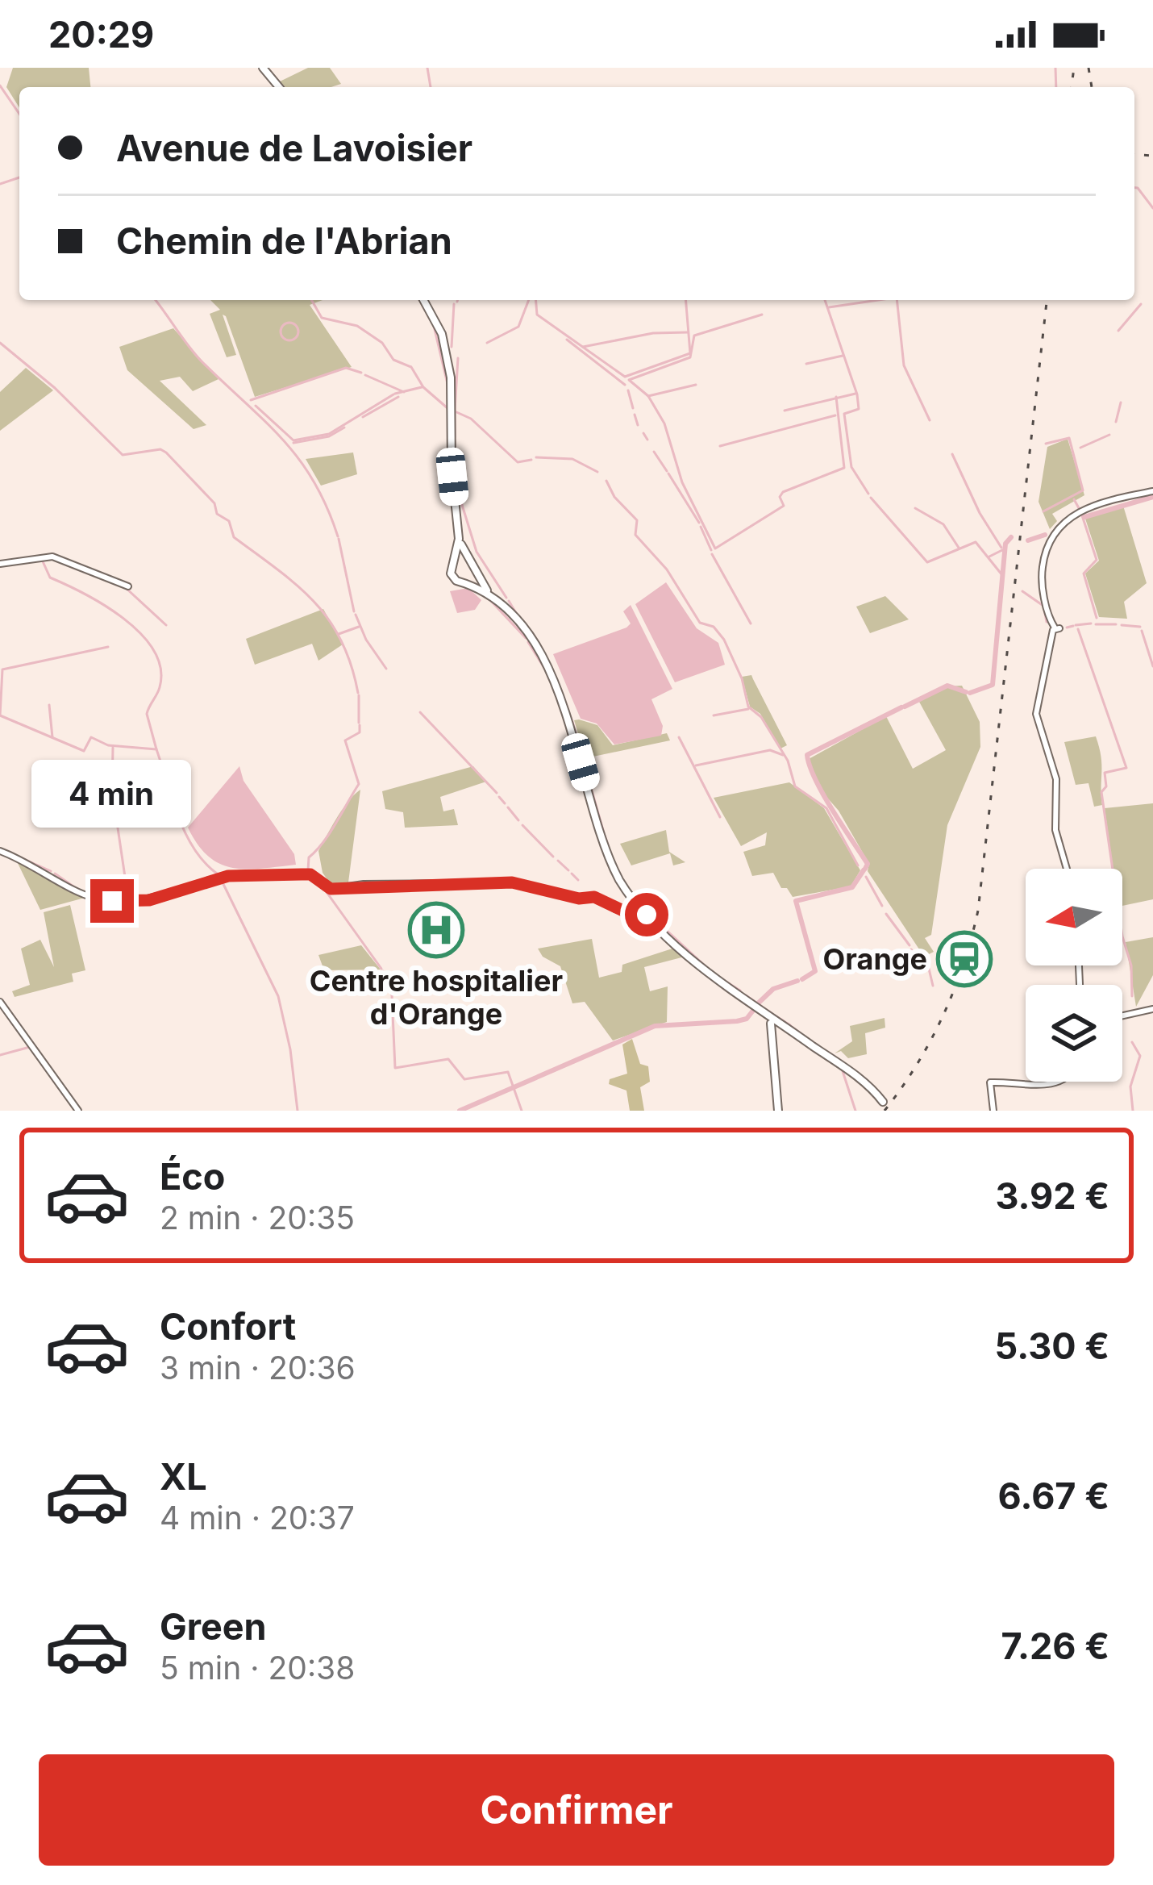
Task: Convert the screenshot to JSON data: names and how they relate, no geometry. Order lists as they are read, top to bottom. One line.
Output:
{"places":{"hospital":["Centre hospitalier d'Orange"],"station":["Orange"]},"north":"left","page":{"status":"20:29","banner":["Avenue de Lavoisier","Chemin de l'Abrian"],"bubble":"4 min","list":[{"name":"Éco","note":"2 min · 20:35","value":"3.92 €"},{"name":"Confort","note":"3 min · 20:36","value":"5.30 €"},{"name":"XL","note":"4 min · 20:37","value":"6.67 €"},{"name":"Green","note":"5 min · 20:38","value":"7.26 €"}],"buttons":"Confirmer"}}
